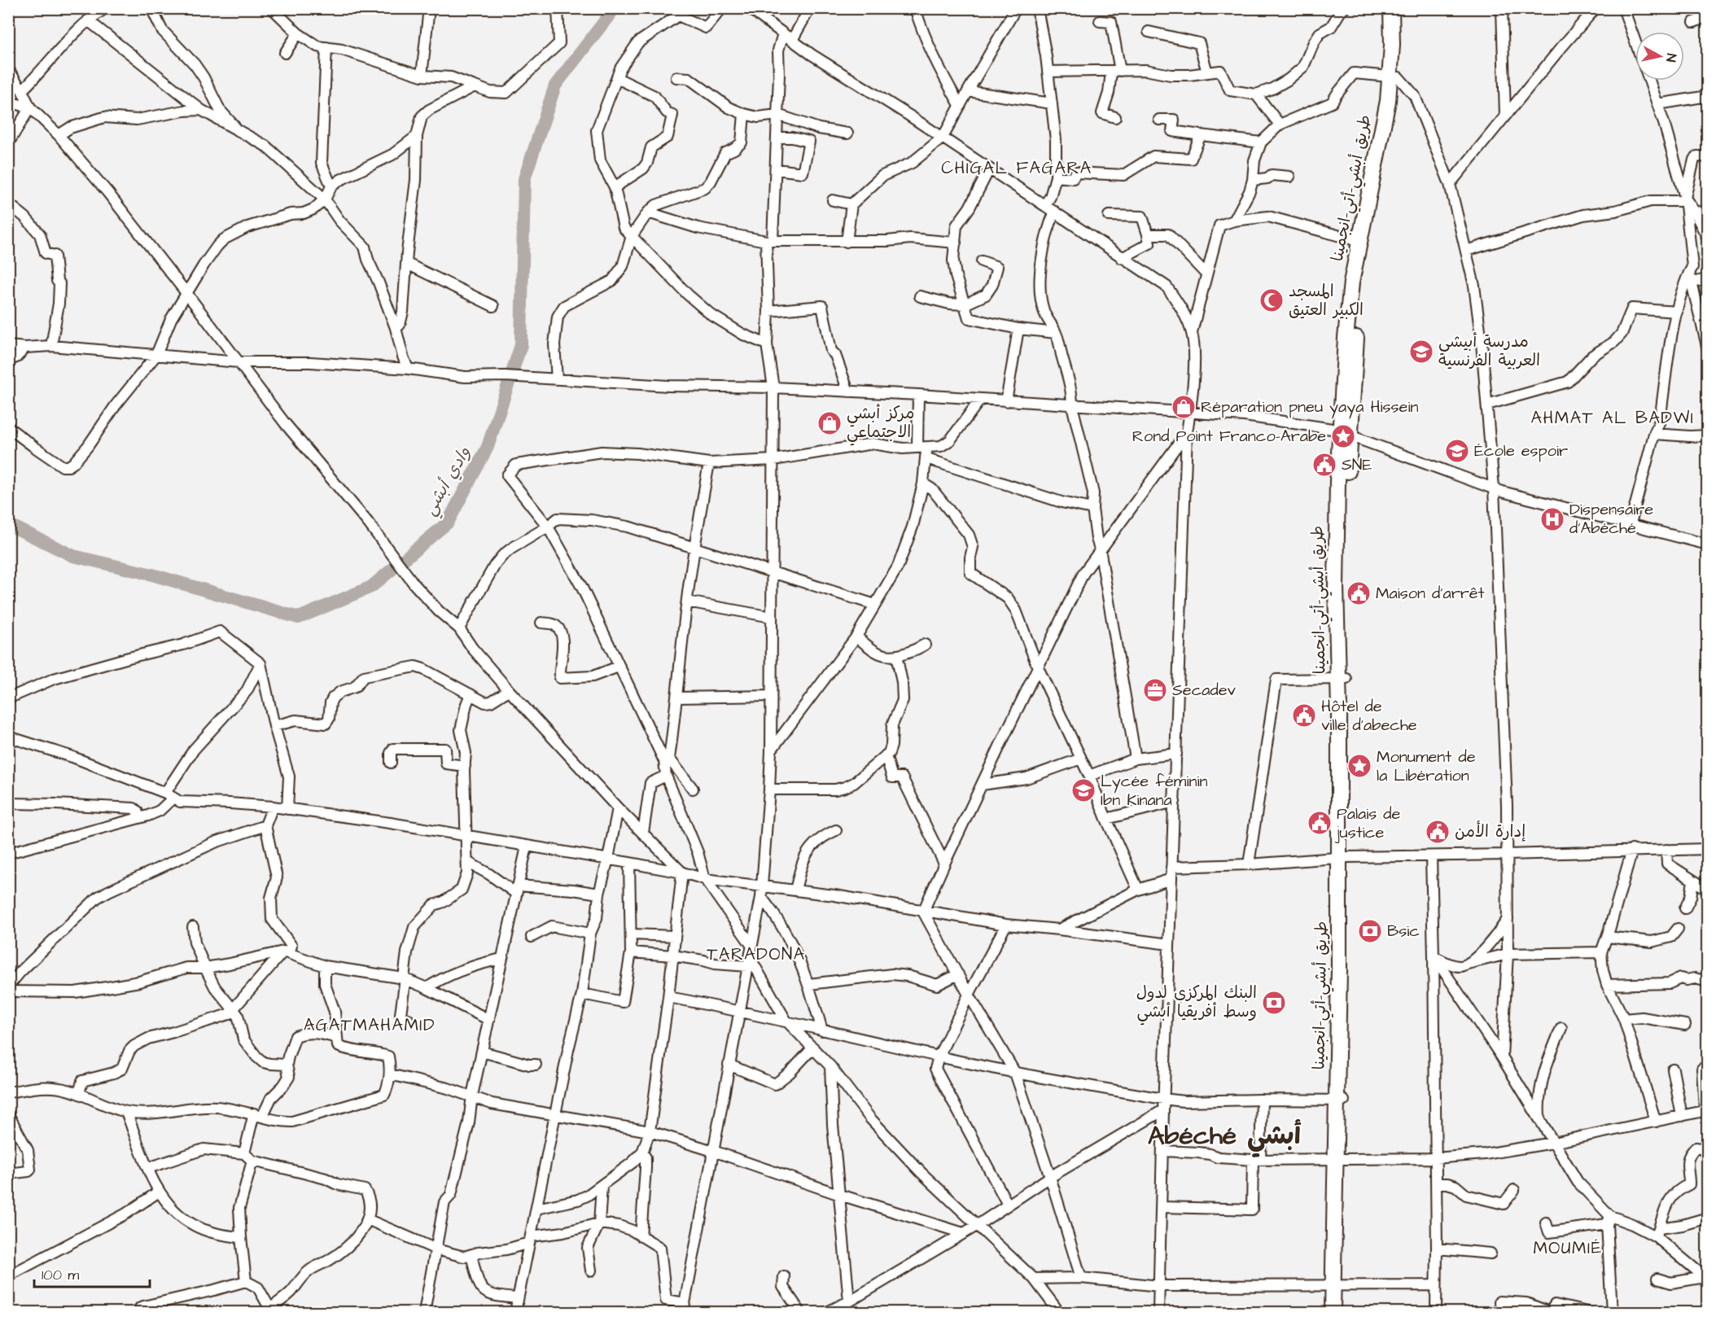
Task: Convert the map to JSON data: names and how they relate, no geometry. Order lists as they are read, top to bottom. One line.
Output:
{"streets":{"highway":["طريق أبشي-أتي-انجمينا"]},"districts":["CHIGAL FAGARA","AHMAT AL BADWI","TARADONA","AGATMAHAMID","Abéché أبشي","MOUMIÉ"],"water":["وادي أبشي"],"places":{"mosque":["المسجد الكبير العتيق"],"school or university":["مدرسة أبيشي العربية الفرنسية","École espoir","Lycée féminin Ibn Kinana"],"shop":["Réparation pneu yaya Hissein","مركز أبشي الاجتماعي"],"place":["Rond Point Franco-Arabe","Monument de la Libération"],"public building":["SNE","Maison d'arrêt","Hôtel de ville d'abeche","Palais de justice","إدارة الأمن"],"hospital":["Dispensaire d'Abéché"],"office":["Secadev"],"bank":["Bsic","البنك المركزي لدول وسط أفريقيا أبشي"]},"scale_bar":"100 m","north":"right"}
